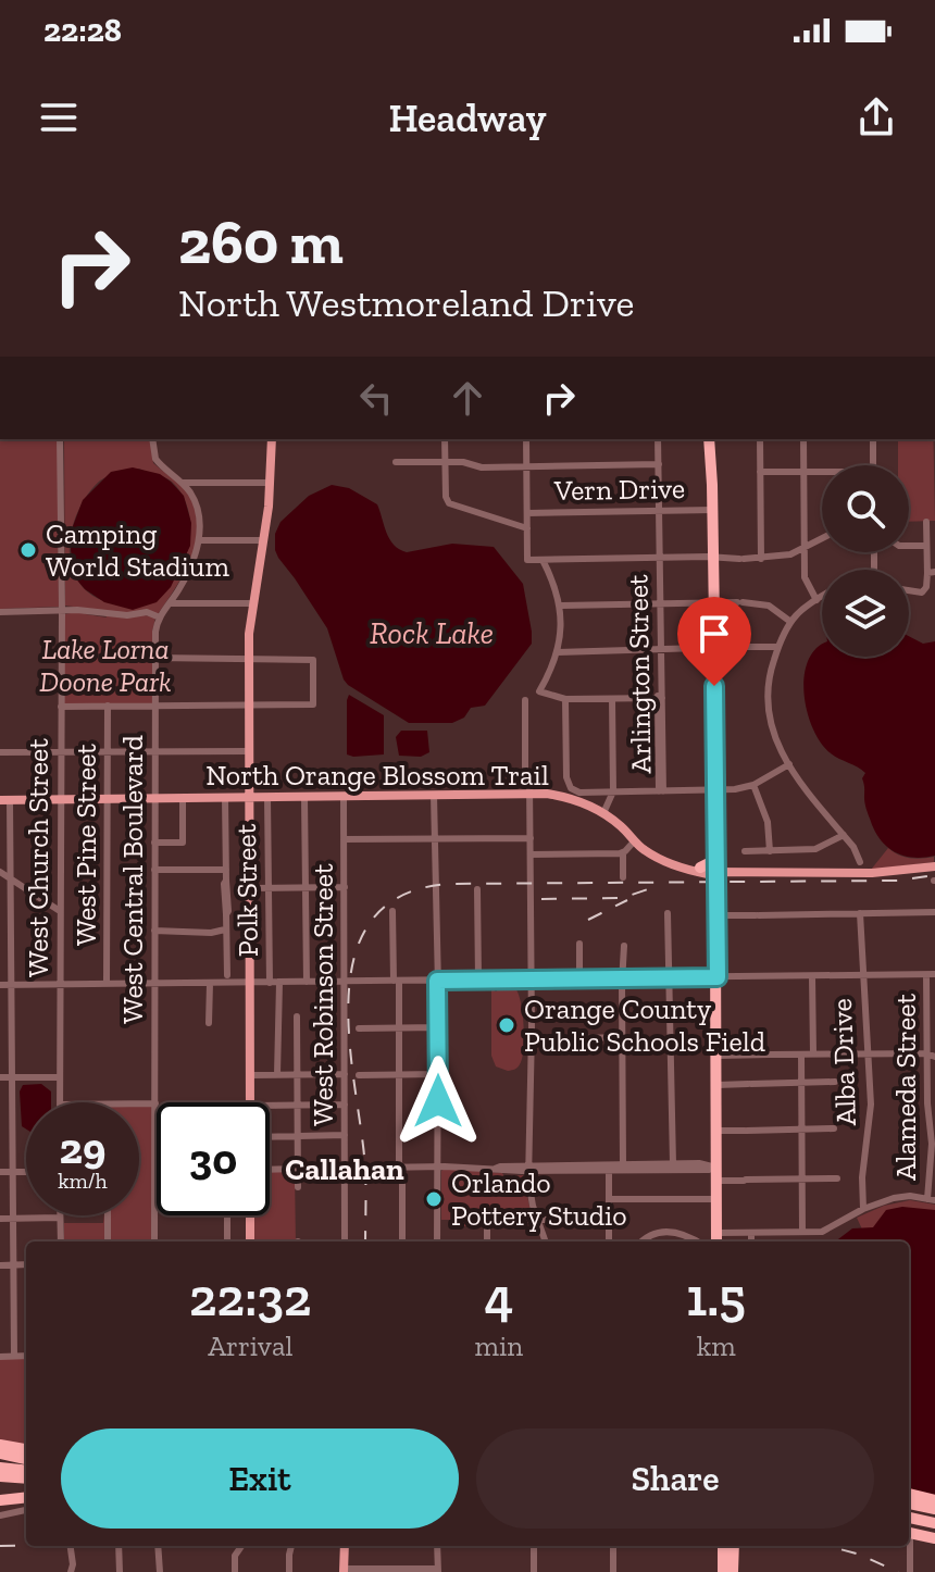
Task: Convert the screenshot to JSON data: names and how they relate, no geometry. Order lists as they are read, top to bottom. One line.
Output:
{"streets":{"main road":["North Orange Blossom Trail"],"street":["Vern Drive","Arlington Street","West Pine Street","West Church Street","West Central Boulevard","Polk Street","West Robinson Street","Alba Drive","Alameda Street"]},"crossings":[["Vern Drive","Arlington Street"],["North Orange Blossom Trail","West Pine Street"],["North Orange Blossom Trail","West Church Street"],["North Orange Blossom Trail","West Central Boulevard"],["North Orange Blossom Trail","Polk Street"],["North Orange Blossom Trail","West Robinson Street"]],"districts":["Callahan"],"water":["Rock Lake"],"parks":["Lake Lorna Doone Park"],"places":["Camping World Stadium","Orange County Public Schools Field","Orlando Pottery Studio"],"page":{"status":"22:28","header":"Headway","turn":["260 m","North Westmoreland Drive"],"speed":"29 km/h","limit":"30","eta":["22:32","Arrival","4","min","1.5","km"],"buttons":["Exit","Share"]}}
